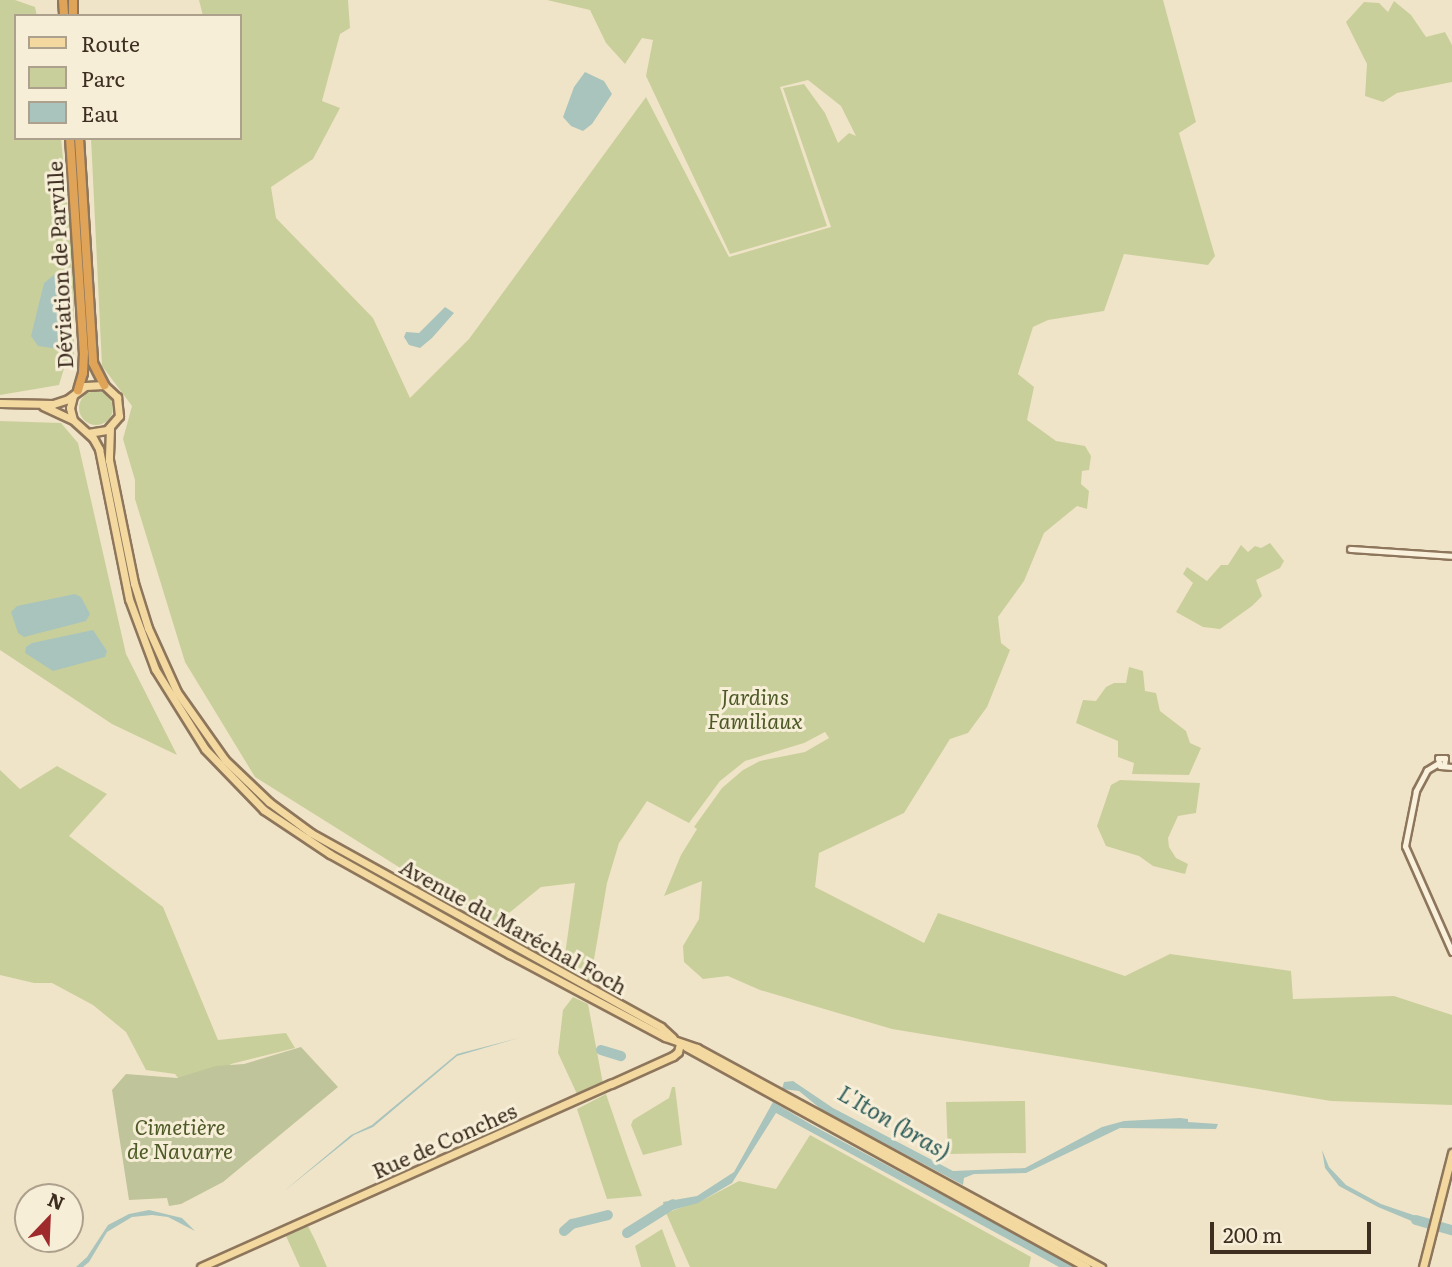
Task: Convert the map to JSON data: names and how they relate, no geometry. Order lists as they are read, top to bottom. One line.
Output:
{"streets":{"highway":["Déviation de Parville"],"main road":["Avenue du Maréchal Foch","Rue de Conches"]},"crossings":[["Déviation de Parville","Avenue du Maréchal Foch"],["Avenue du Maréchal Foch","Rue de Conches"]],"water":["L'Iton (bras)"],"parks":["Jardins Familiaux","Cimetière de Navarre"],"legend":["Route","Parc","Eau"],"scale_bar":"200 m","north":"top right"}
